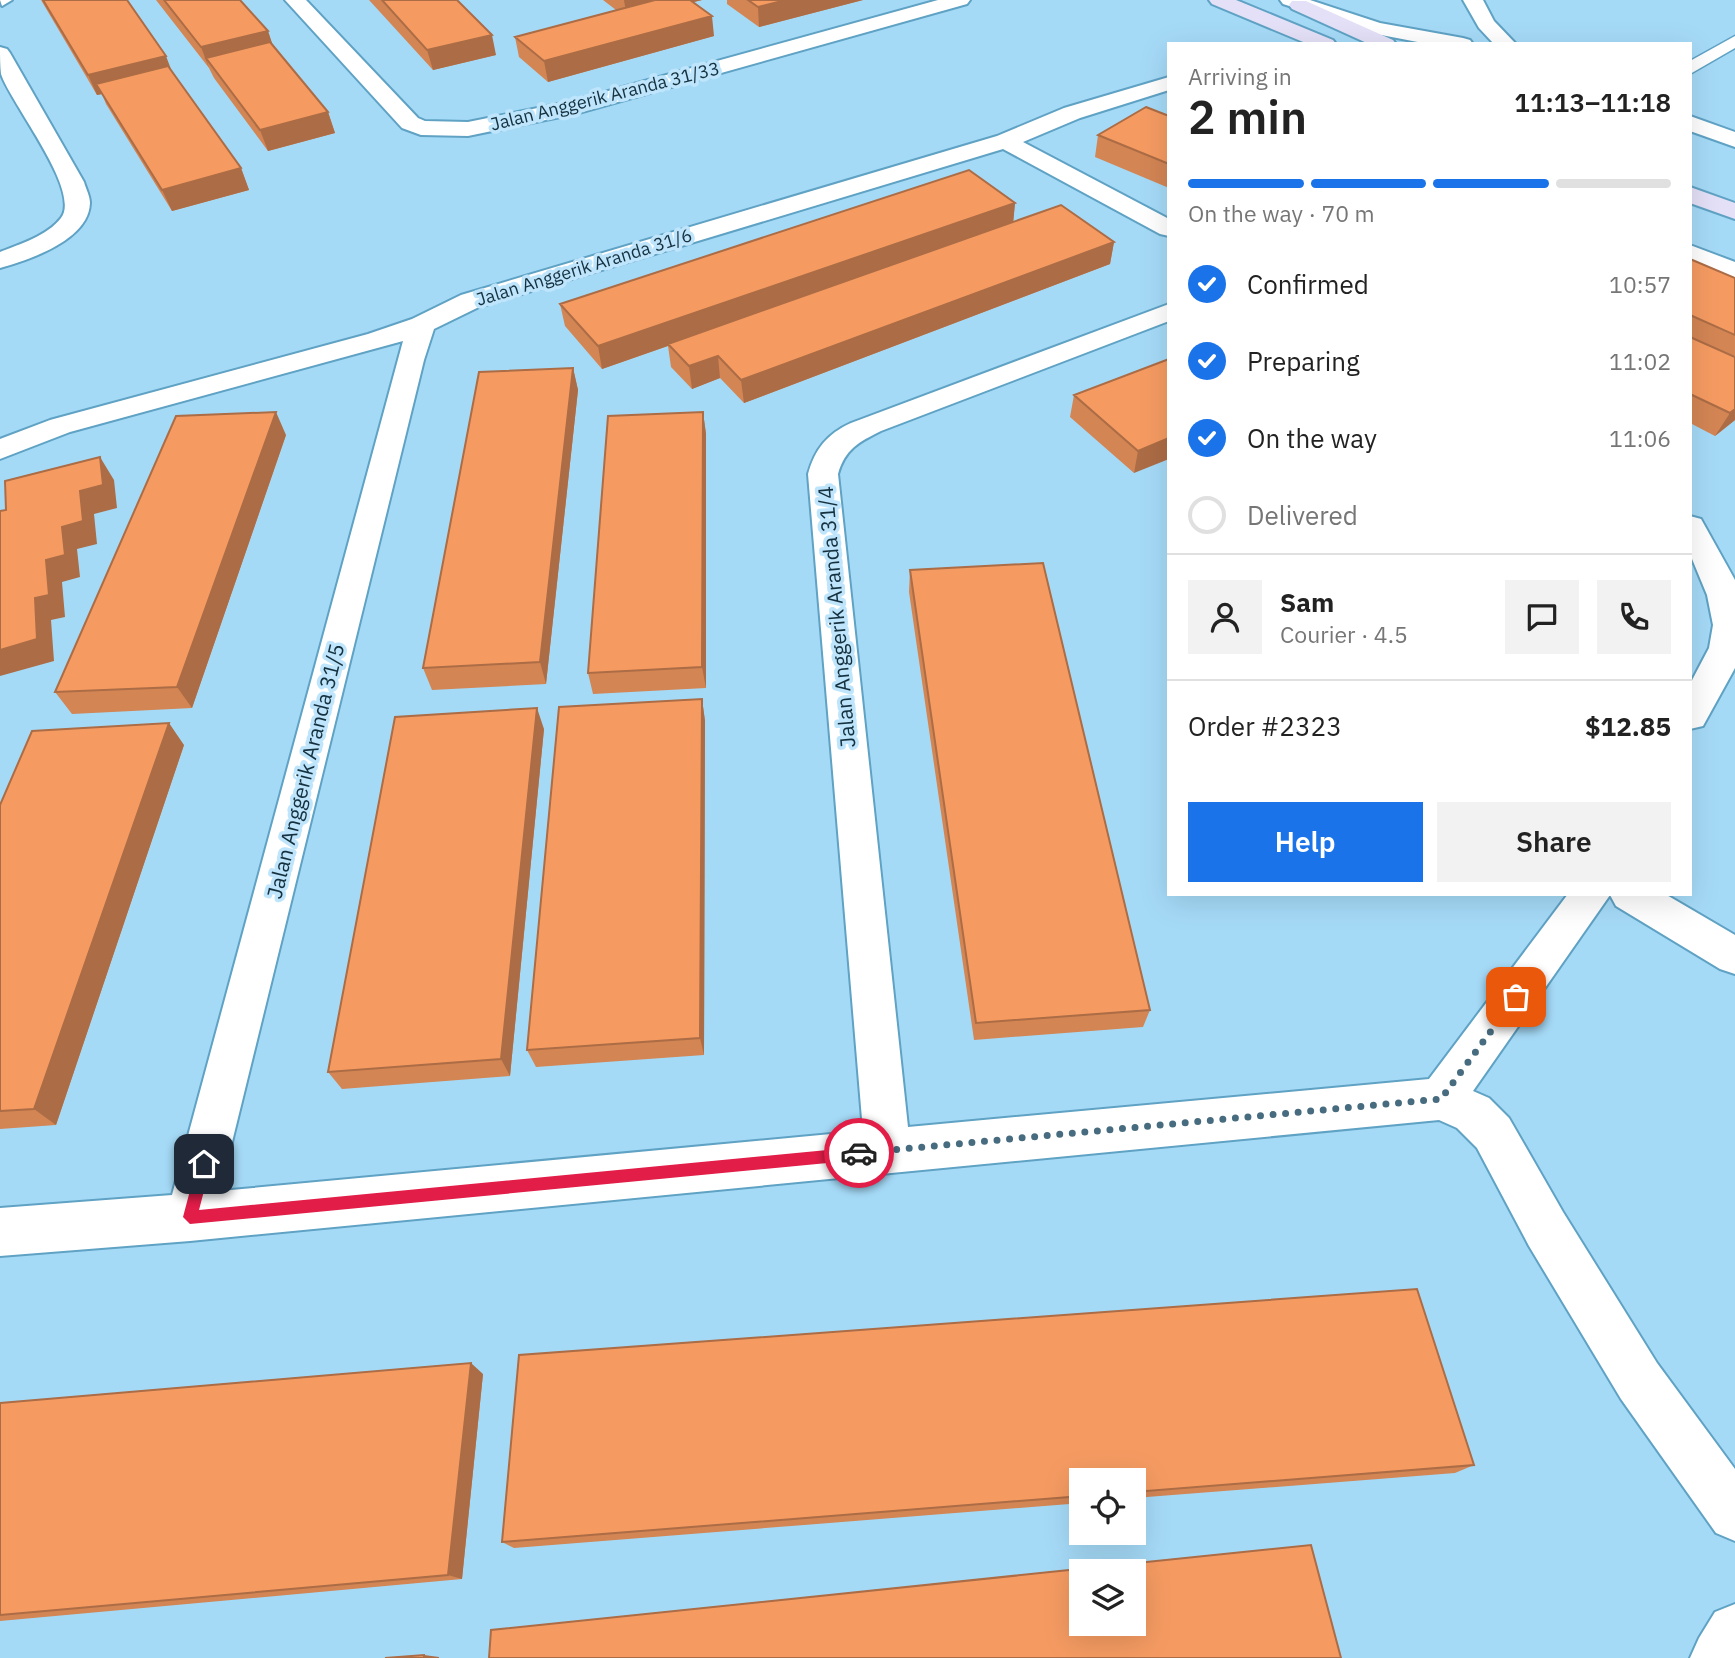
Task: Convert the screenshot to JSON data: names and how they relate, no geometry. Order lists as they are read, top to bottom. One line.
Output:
{"streets":{"street":["Jalan Anggerik Aranda 31/33","Jalan Anggerik Aranda 31/6","Jalan Anggerik Aranda 31/4","Jalan Anggerik Aranda 31/5"]},"crossings":[["Jalan Anggerik Aranda 31/6","Jalan Anggerik Aranda 31/5"]],"page":{"heading":["2 min","Arriving in","11:13–11:18"],"panel":["Sam","Courier · 4.5","Order #2323","$12.85"],"bar":"On the way · 70 m","list":[["Confirmed","10:57"],["Preparing","11:02"],["On the way","11:06"],"Delivered"],"buttons":["Help","Share"]}}
